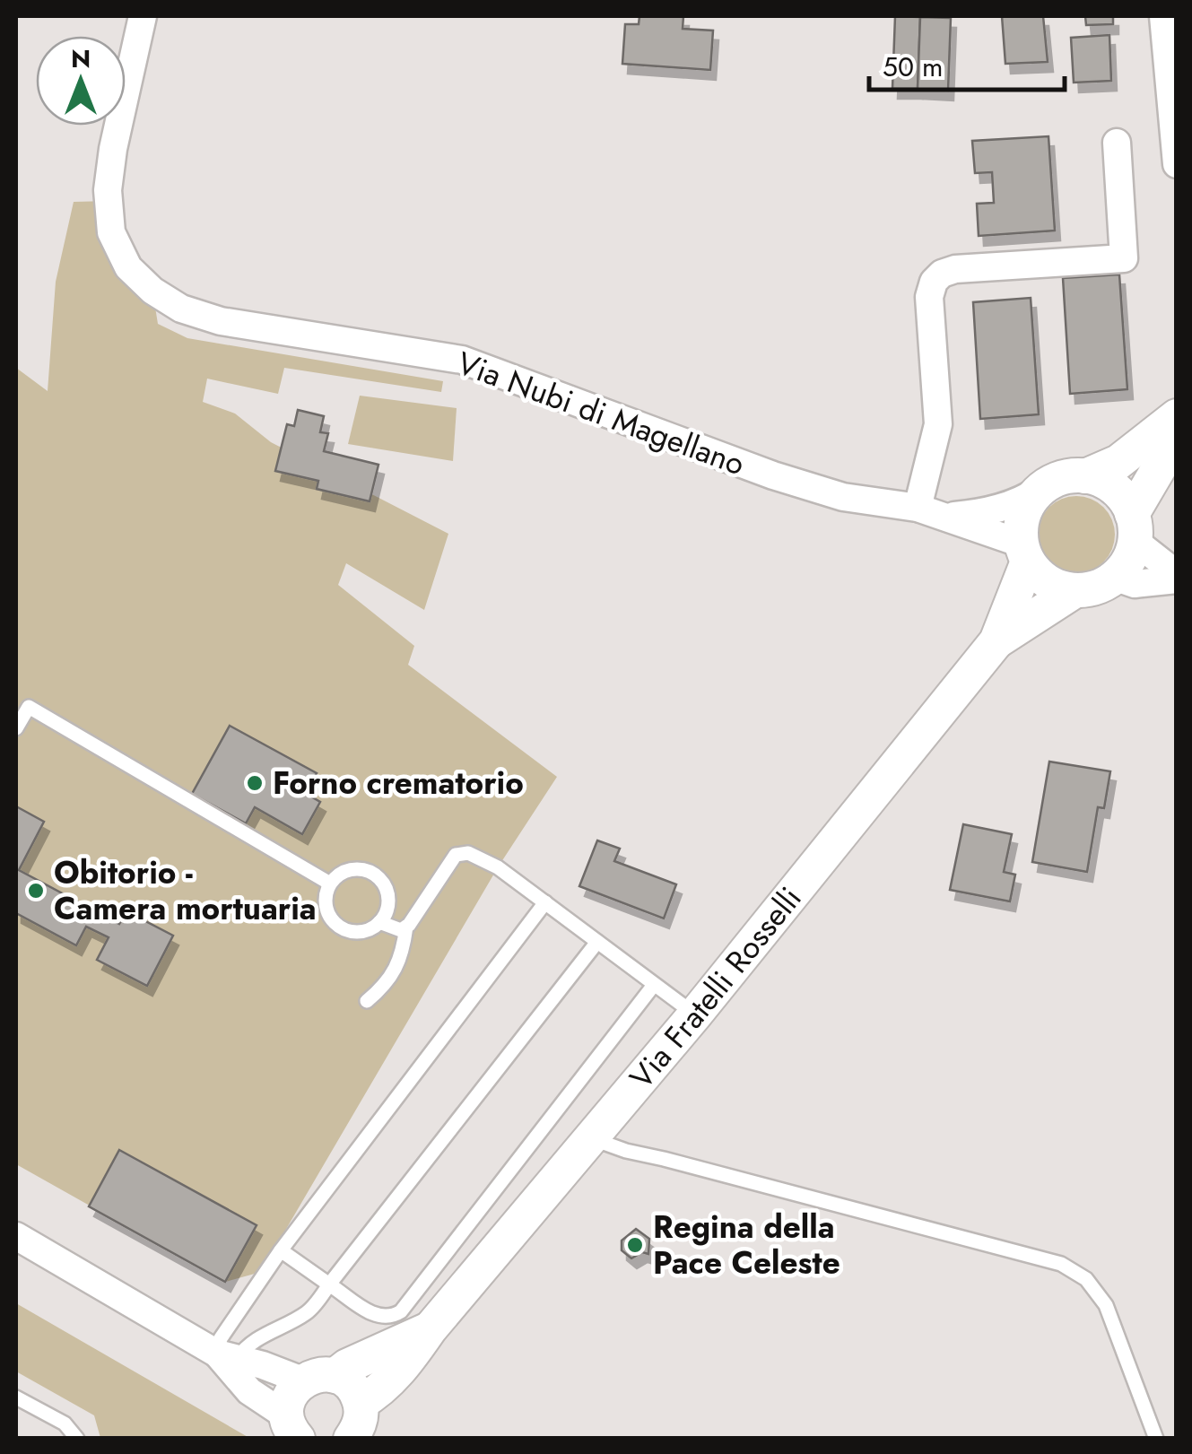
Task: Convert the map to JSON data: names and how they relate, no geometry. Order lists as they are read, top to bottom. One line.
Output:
{"streets":{"street":["Via Nubi di Magellano","Via Fratelli Rosselli"]},"crossings":[["Via Nubi di Magellano","Via Fratelli Rosselli"]],"places":["Forno crematorio","Obitorio - Camera mortuaria","Regina della Pace Celeste"],"scale_bar":"50 m","north":"top"}
